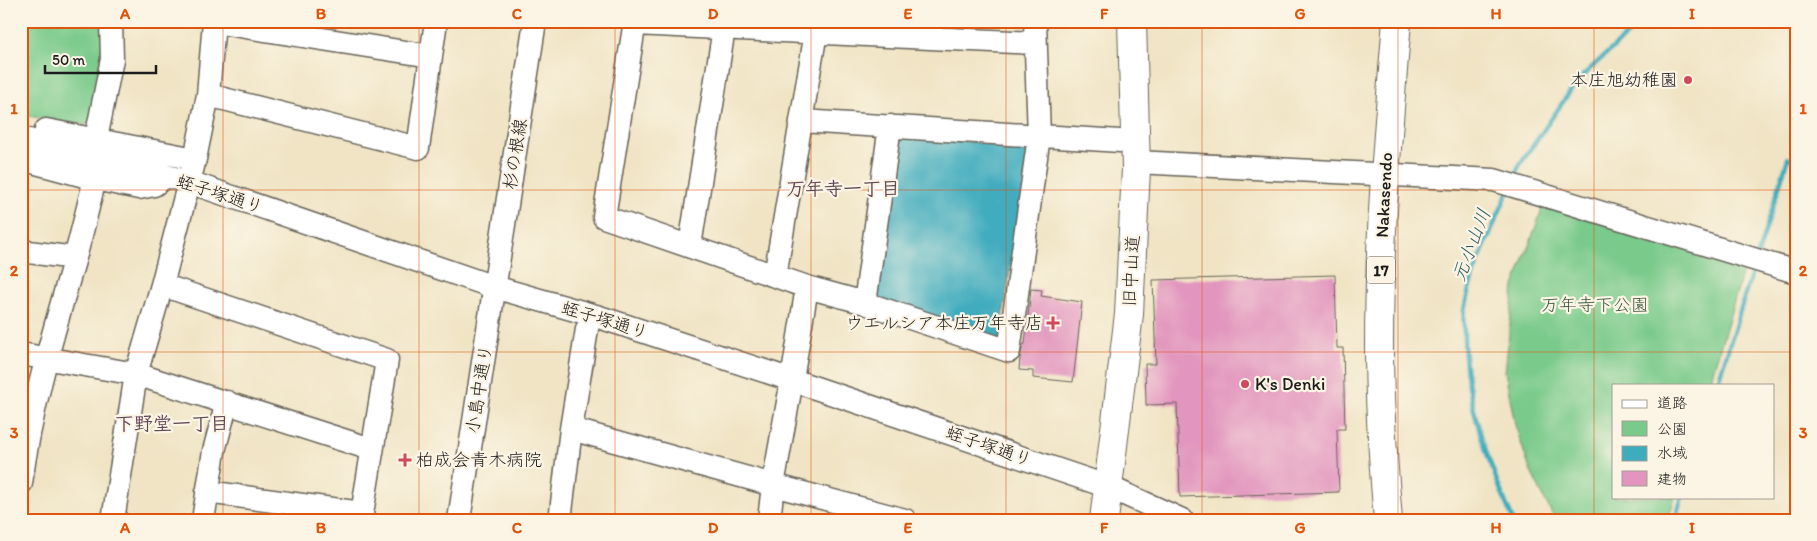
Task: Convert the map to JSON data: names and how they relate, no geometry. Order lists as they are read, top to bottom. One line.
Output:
{"streets":{"main road":["Nakasendo","17","旧中山道"],"street":["杉の根線","蛭子塚通り","小島中通り"]},"crossings":[["杉の根線","蛭子塚通り"],["杉の根線","小島中通り"],["蛭子塚通り","旧中山道"],["蛭子塚通り","小島中通り"]],"districts":["万年寺一丁目","下野堂一丁目"],"water":["元小山川"],"parks":["万年寺下公園"],"places":{"other":["本庄旭幼稚園","K's Denki"],"health":["ウエルシア本庄万年寺店","柏成会青木病院"]},"legend":["道路","公園","水域","建物"],"scale_bar":"50 m","grid":{"columns":["A","B","C","D","E","F","G","H","I"],"rows":["1","2","3"]}}
